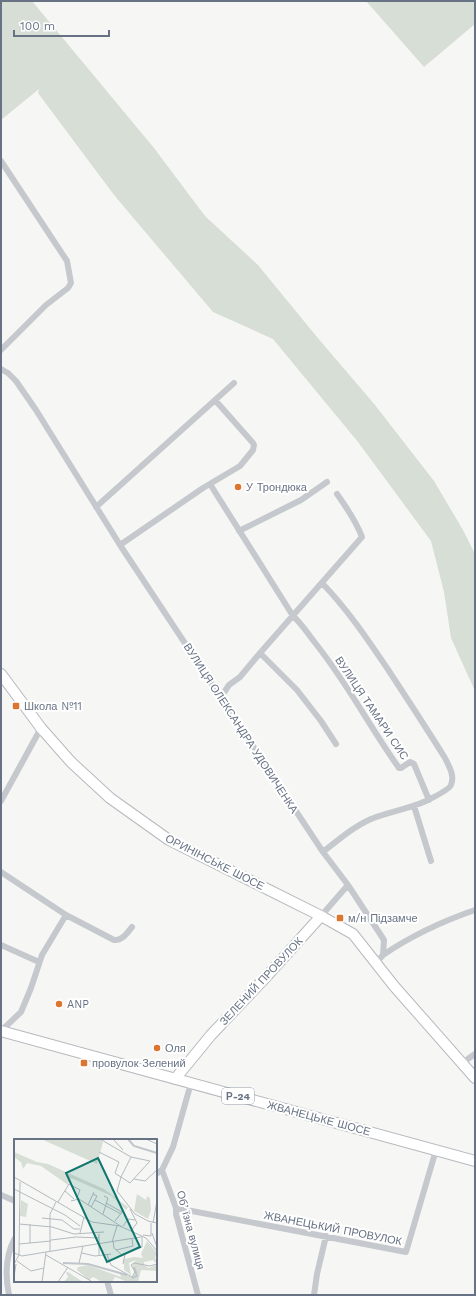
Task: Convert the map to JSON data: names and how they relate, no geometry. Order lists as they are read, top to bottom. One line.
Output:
{"streets":{"main road":["ОРИНІНСЬКЕ ШОСЕ","ЗЕЛЕНИЙ ПРОВУЛОК","Р-24","ЖВАНЕЦЬКЕ ШОСЕ"],"street":["ВУЛИЦЯ ТАМАРИ СИС","ВУЛИЦЯ ОЛЕКСАНДРА УДОВИЧЕНКА","ЖВАНЕЦЬКИЙ ПРОВУЛОК","Обʼїзна вулиця"]},"crossings":[["ВУЛИЦЯ ОЛЕКСАНДРА УДОВИЧЕНКА","ОРИНІНСЬКЕ ШОСЕ"],["ВУЛИЦЯ ОЛЕКСАНДРА УДОВИЧЕНКА","ЗЕЛЕНИЙ ПРОВУЛОК"],["ОРИНІНСЬКЕ ШОСЕ","ЗЕЛЕНИЙ ПРОВУЛОК"],["ЗЕЛЕНИЙ ПРОВУЛОК","ЖВАНЕЦЬКЕ ШОСЕ"],["ЖВАНЕЦЬКЕ ШОСЕ","ЖВАНЕЦЬКИЙ ПРОВУЛОК"],["ЖВАНЕЦЬКИЙ ПРОВУЛОК","Обʼїзна вулиця"]],"places":{"other":["У Трондюка","ANP","Оля"],"transit":["Школа №11","м/н Підзамче","провулок Зелений"]},"scale_bar":"100 m"}
